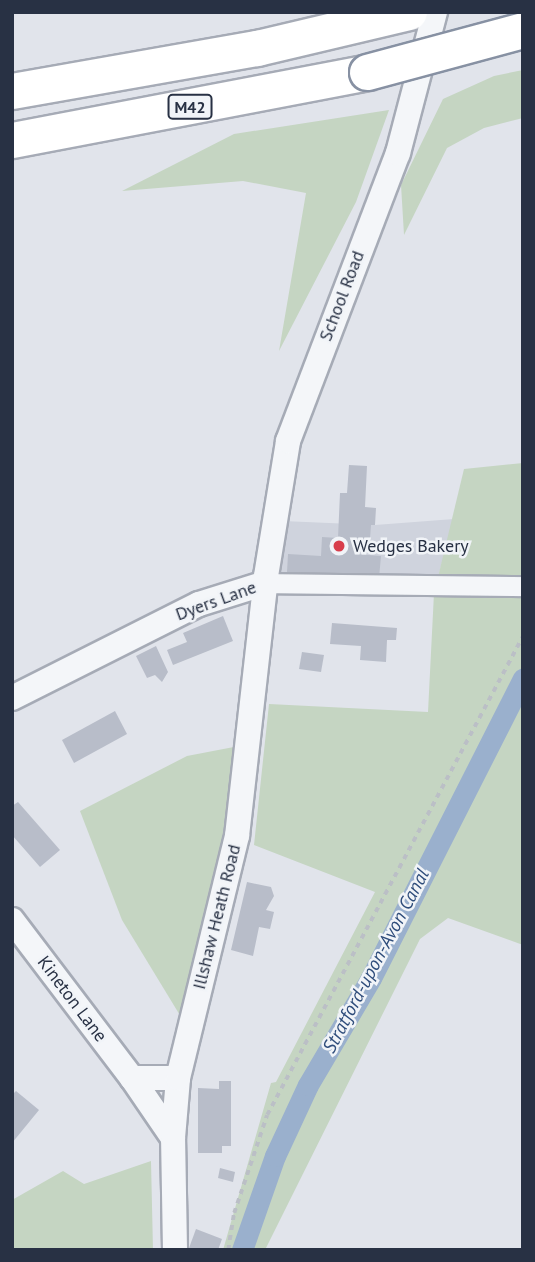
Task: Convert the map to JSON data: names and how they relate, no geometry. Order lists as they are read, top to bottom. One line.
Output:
{"streets":{"highway":["M42"],"street":["School Road","Dyers Lane","Illshaw Heath Road","Kineton Lane"]},"crossings":[["School Road","Dyers Lane"],["School Road","Illshaw Heath Road"],["Dyers Lane","Illshaw Heath Road"],["Illshaw Heath Road","Kineton Lane"]],"water":["Stratford-upon-Avon Canal"],"places":["Wedges Bakery"]}
